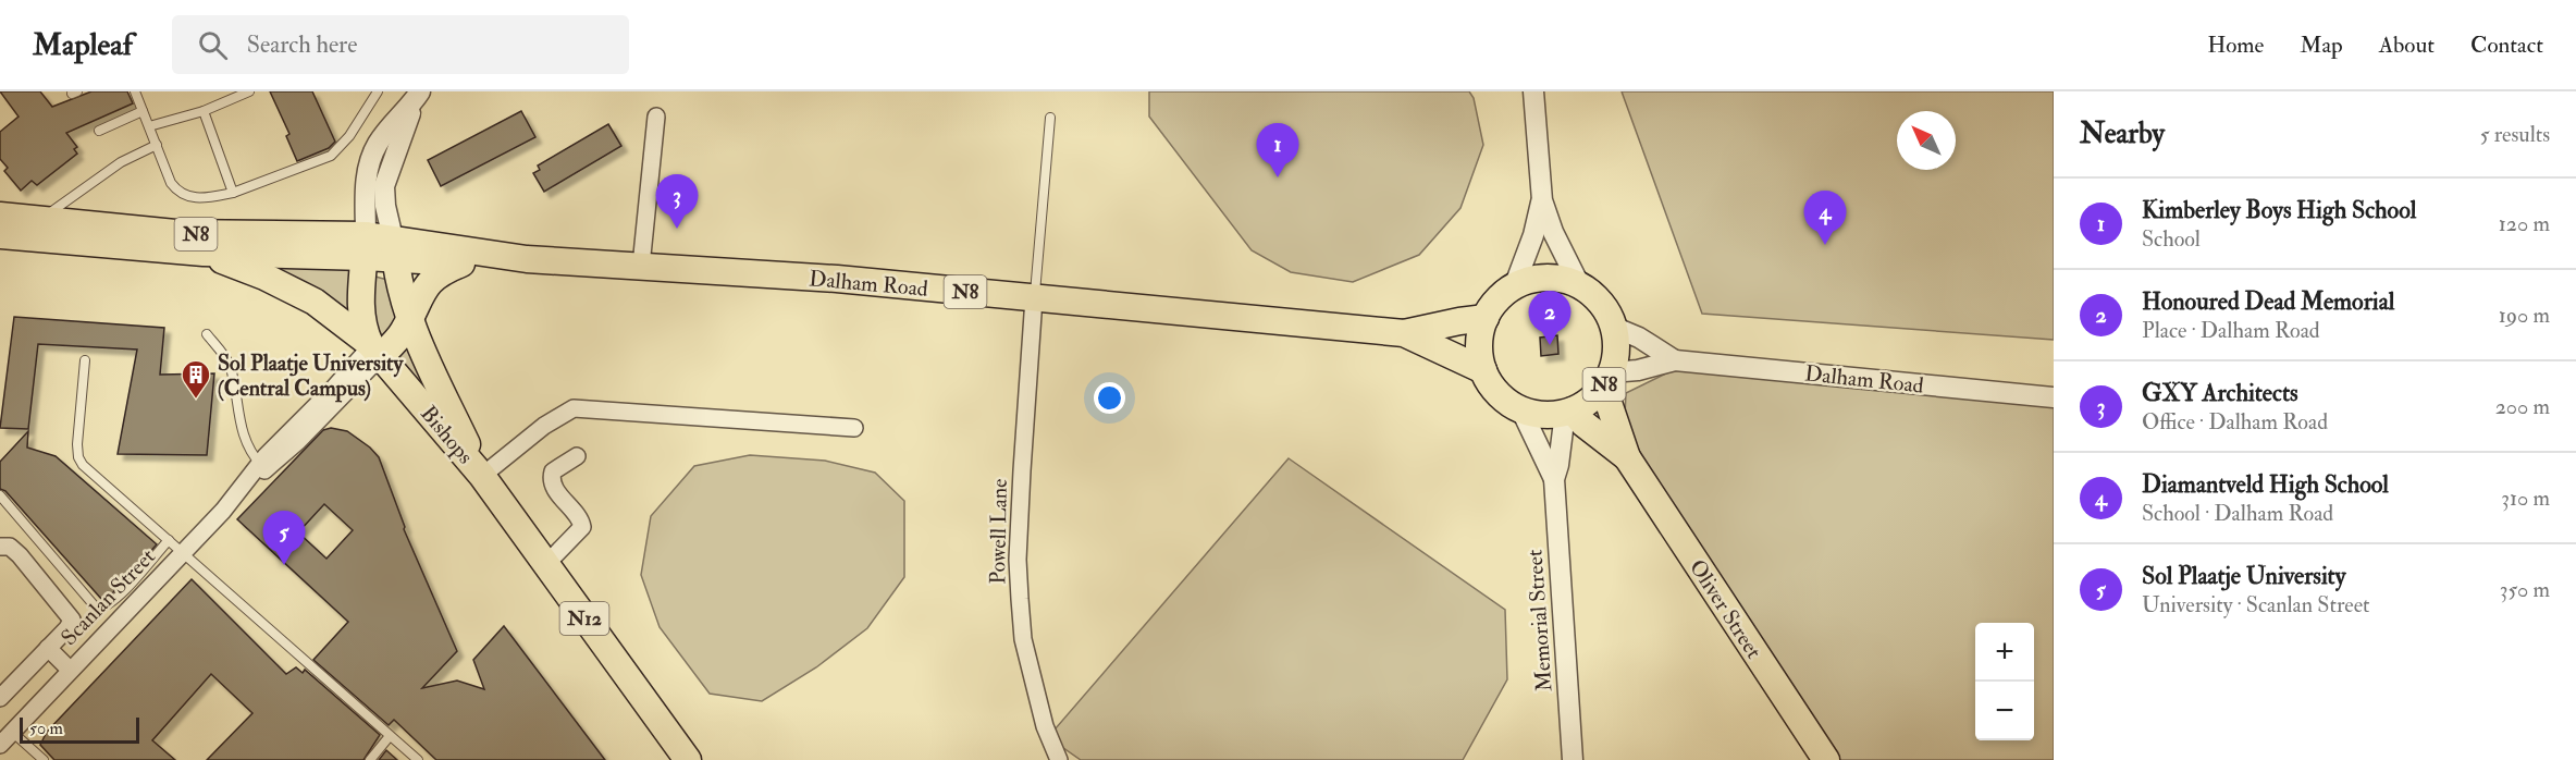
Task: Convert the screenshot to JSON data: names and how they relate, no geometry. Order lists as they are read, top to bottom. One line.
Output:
{"streets":{"highway":["N8","Dalham Road","Bishops","Oliver Street","N12"],"street":["Powell Lane","Scanlan Street","Memorial Street"]},"crossings":[["N8","Dalham Road"],["N8","Bishops"],["N8","Oliver Street"],["N8","Memorial Street"],["Dalham Road","Bishops"],["Dalham Road","Powell Lane"],["Dalham Road","Oliver Street"],["Dalham Road","Memorial Street"],["Bishops","Scanlan Street"],["Bishops","N12"],["Oliver Street","Memorial Street"]],"places":{"building":["Sol Plaatje University (Central Campus)"]},"scale_bar":"50 m","north":"top left","page":{"header":"Mapleaf","search":"Search here","nav":["Home","Map","About","Contact"],"heading":["Nearby","5 results"],"pins":["1","3","4","2","5"],"list":[{"mark":"1","name":"Kimberley Boys High School","note":"School","value":"120 m"},{"mark":"2","name":"Honoured Dead Memorial","note":"Place · Dalham Road","value":"190 m"},{"mark":"3","name":"GXY Architects","note":"Office · Dalham Road","value":"200 m"},{"mark":"4","name":"Diamantveld High School","note":"School · Dalham Road","value":"310 m"},{"mark":"5","name":"Sol Plaatje University","note":"University · Scanlan Street","value":"350 m"}],"map_buttons":["+","−"],"scale":"50 m"}}
